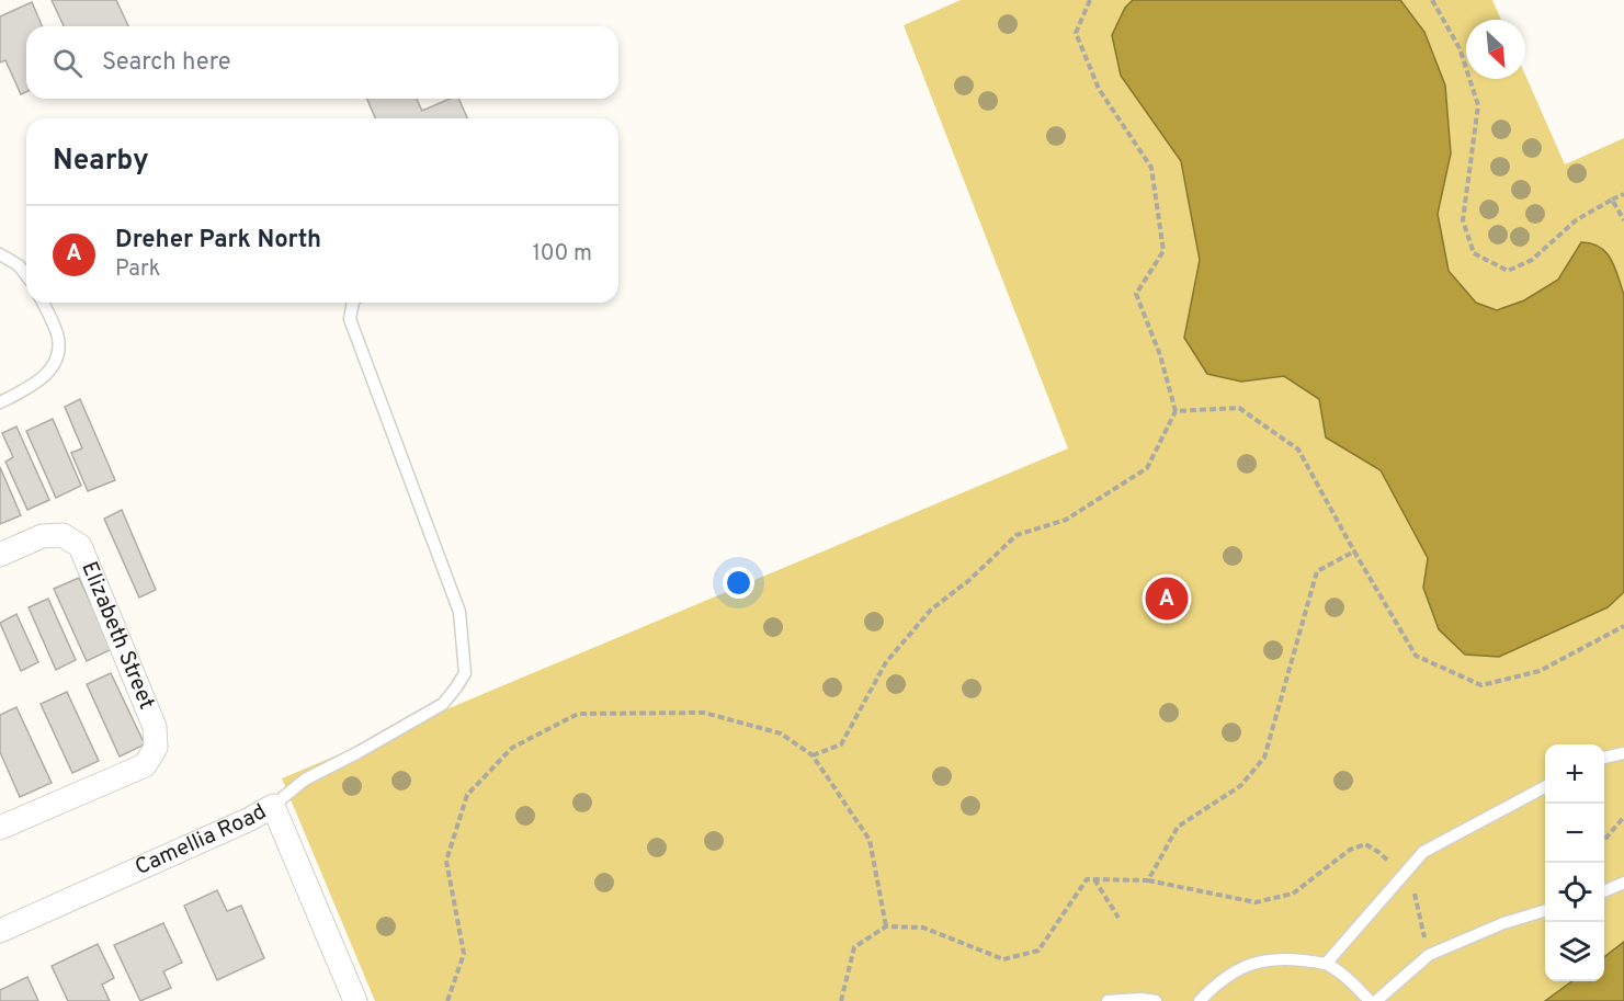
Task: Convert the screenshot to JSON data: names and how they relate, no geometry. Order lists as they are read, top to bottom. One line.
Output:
{"streets":{"street":["Elizabeth Street","Camellia Road"]},"north":"bottom right","page":{"search":"Search here","heading":"Nearby","list":[{"mark":"A","name":"Dreher Park North","note":"Park","value":"100 m"}],"pins":"A","map_buttons":["+","−"]}}
